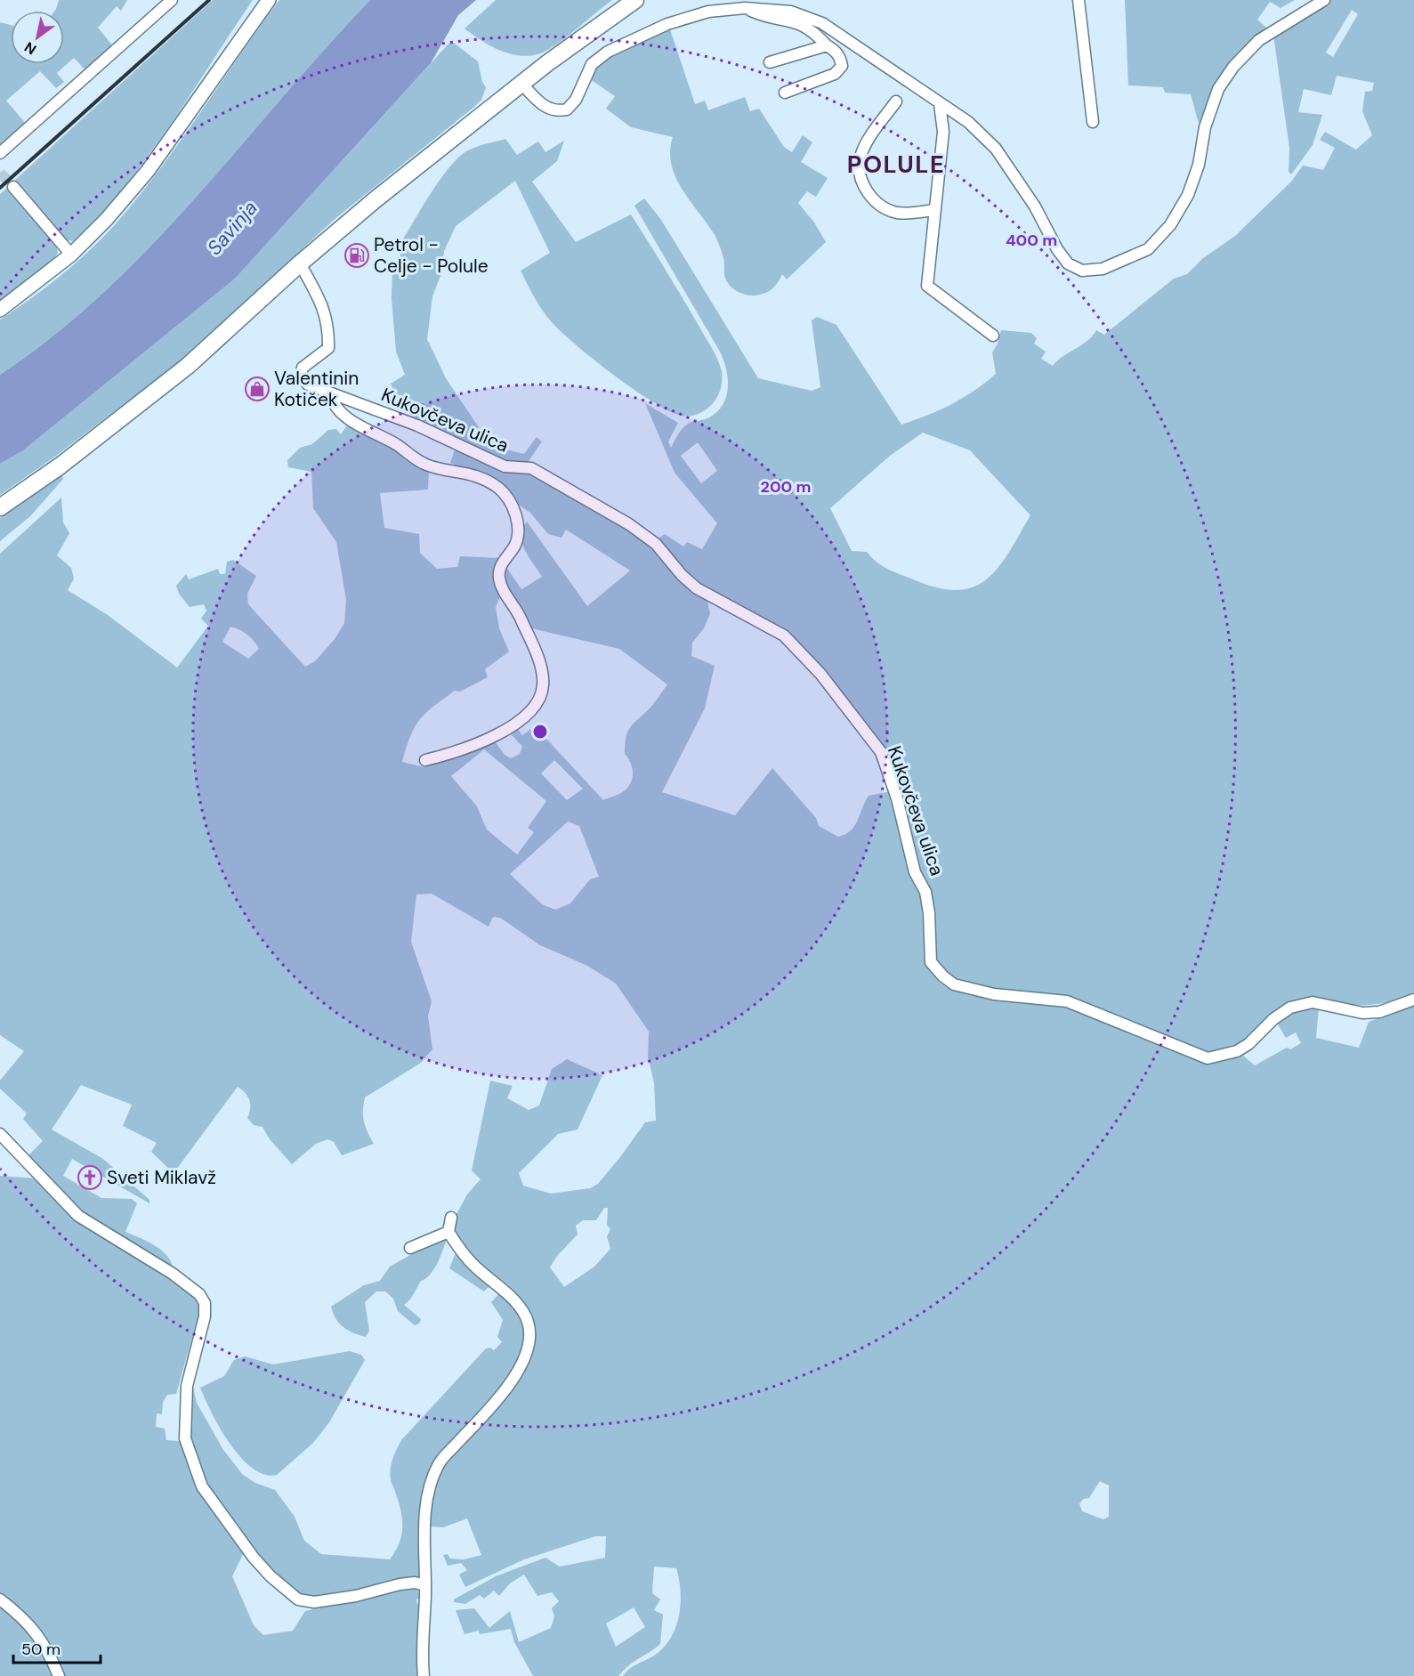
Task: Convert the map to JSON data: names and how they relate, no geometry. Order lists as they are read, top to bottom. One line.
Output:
{"streets":{"street":["Kukovčeva ulica"]},"districts":["POLULE"],"water":["Savinja"],"places":{"fuel station":["Petrol - Celje - Polule"],"shop":["Valentinin Kotiček"],"church":["Sveti Miklavž"]},"scale_bar":"50 m","north":"bottom left","rings":["400 m","200 m"]}
